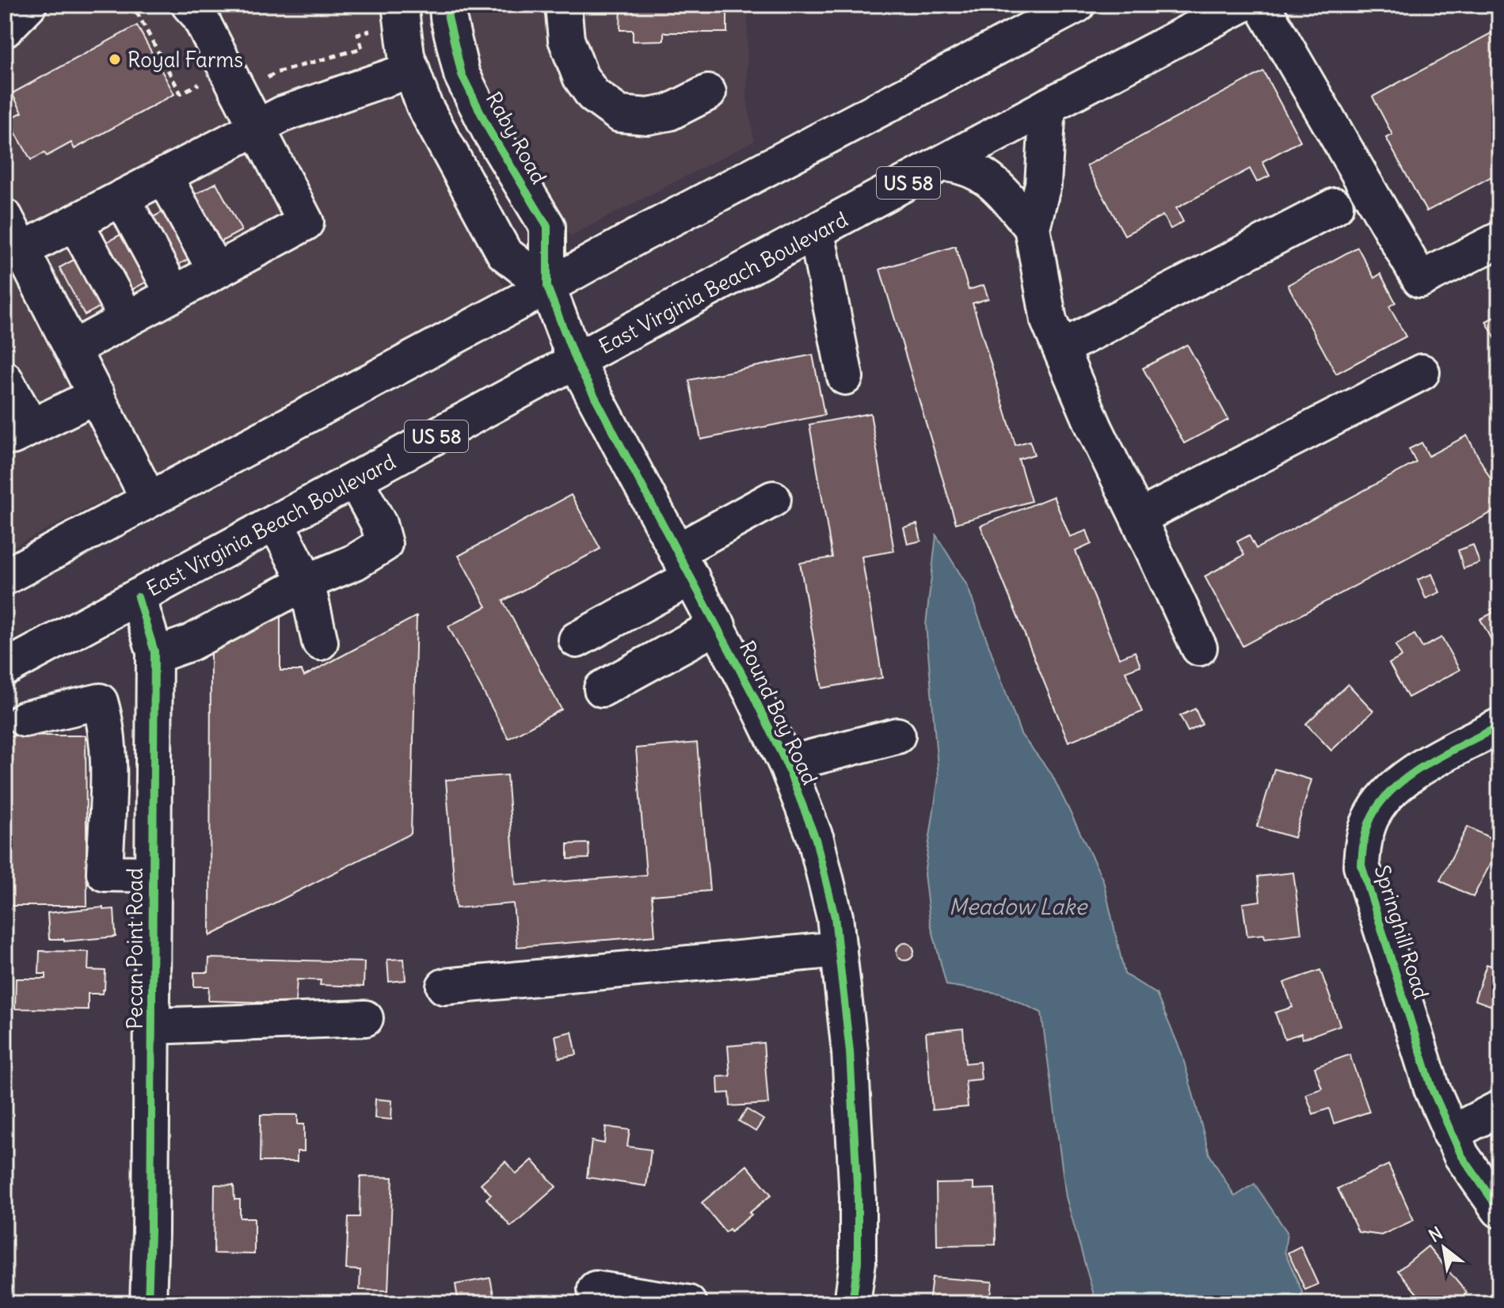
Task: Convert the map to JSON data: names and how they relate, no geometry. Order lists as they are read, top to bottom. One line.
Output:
{"streets":{"street":["Raby Road","US 58","East Virginia Beach Boulevard","Round Bay Road","Springhill Road","Pecan Point Road"]},"crossings":[["Raby Road","Round Bay Road"],["East Virginia Beach Boulevard","Round Bay Road"],["East Virginia Beach Boulevard","Pecan Point Road"]],"water":["Meadow Lake"],"places":["Royal Farms"],"north":"top left"}
